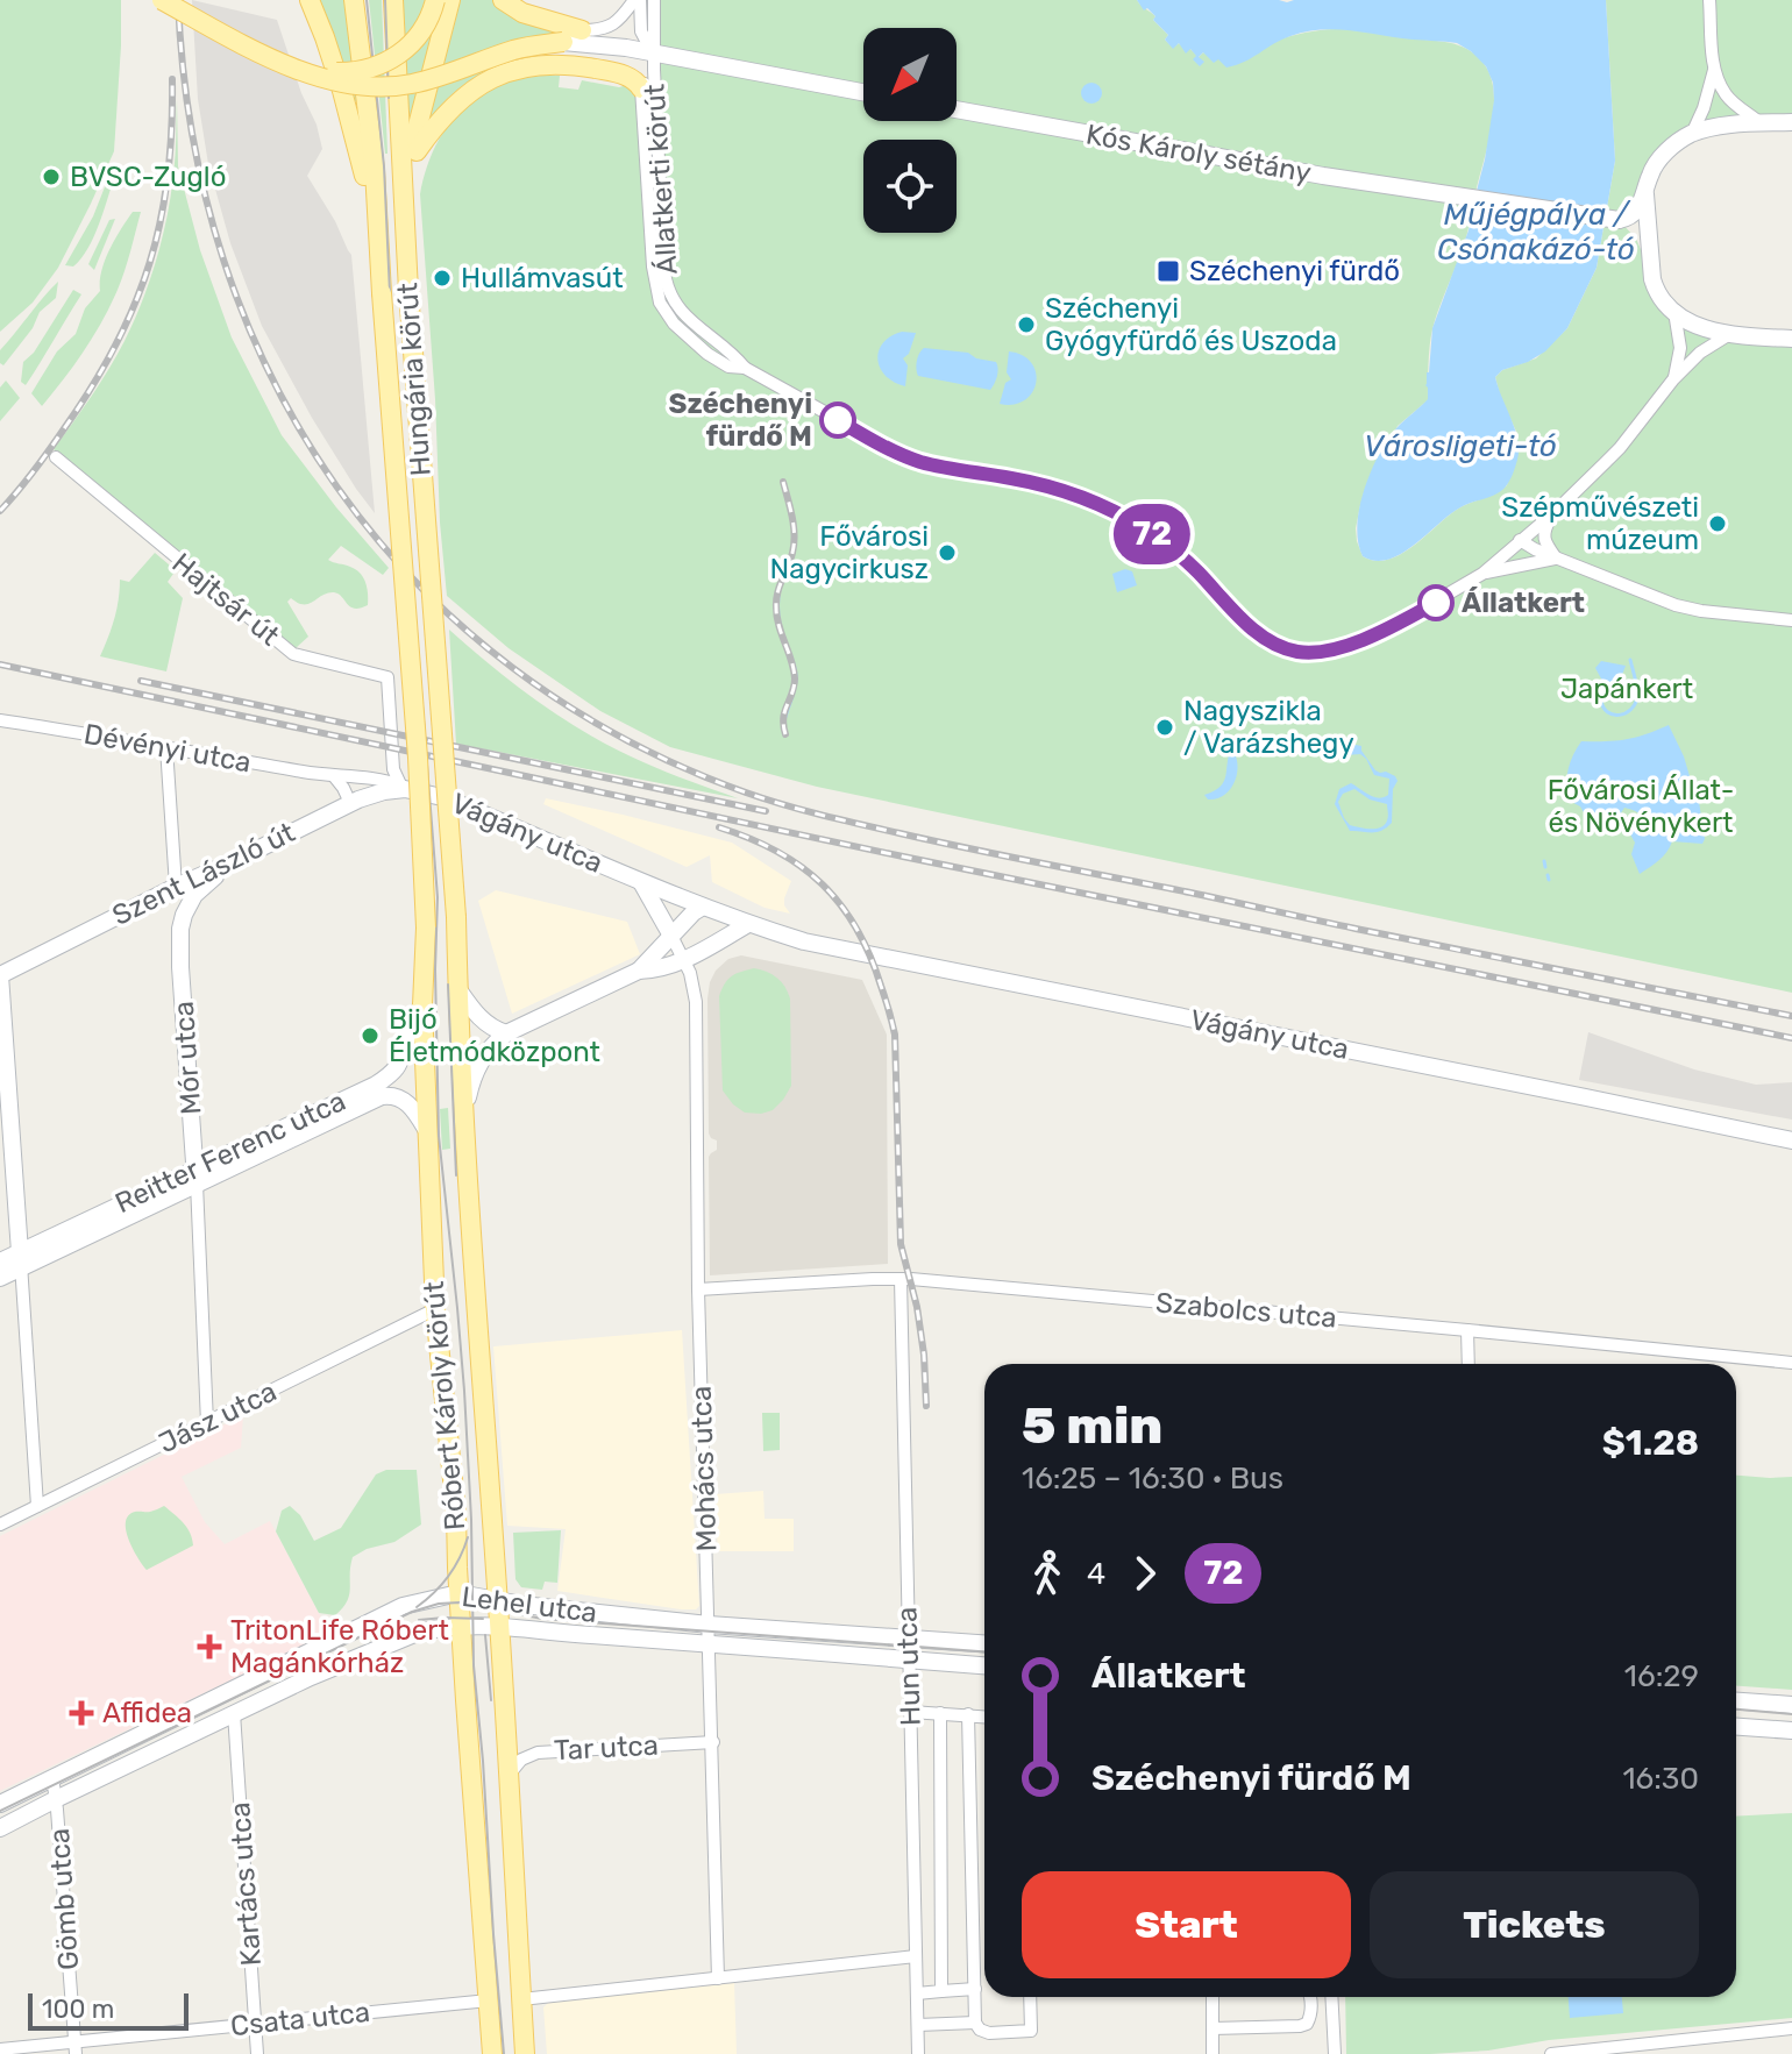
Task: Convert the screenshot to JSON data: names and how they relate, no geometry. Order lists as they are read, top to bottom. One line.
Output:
{"streets":{"main road":["Hungária körút","Róbert Károly körút"],"street":["Kós Károly sétány","Állatkerti körút","Hajtsár út","Dévényi utca","Vágány utca","Szent László út","Mór utca","Reitter Ferenc utca","Szabolcs utca","Jász utca","Mohács utca","Lehel utca","Hun utca","Tar utca","Kartács utca","Gömb utca","Csata utca"]},"crossings":[["Hungária körút","Róbert Károly körút"],["Hajtsár út","Dévényi utca"],["Hajtsár út","Vágány utca"],["Hajtsár út","Szent László út"],["Dévényi utca","Vágány utca"],["Dévényi utca","Szent László út"],["Vágány utca","Szent László út"],["Mór utca","Reitter Ferenc utca"],["Mór utca","Jász utca"],["Reitter Ferenc utca","Róbert Károly körút"],["Szabolcs utca","Mohács utca"],["Szabolcs utca","Hun utca"],["Róbert Károly körút","Jász utca"],["Róbert Károly körút","Lehel utca"],["Róbert Károly körút","Tar utca"],["Róbert Károly körút","Csata utca"],["Mohács utca","Lehel utca"],["Mohács utca","Tar utca"],["Lehel utca","Hun utca"],["Lehel utca","Kartács utca"],["Lehel utca","Gömb utca"],["Kartács utca","Csata utca"],["Gömb utca","Csata utca"]],"water":["Műjégpálya / Csónakázó-tó","Városligeti-tó"],"parks":["Japánkert","Fővárosi Állat- és Növénykert"],"places":{"other":["BVSC-Zugló","Hullámvasút","Széchenyi Gyógyfürdő és Uszoda","Széchenyi fürdő M","Szépművészeti múzeum","Fővárosi Nagycirkusz","Állatkert","Nagyszikla / Varázshegy","Bijó Életmódközpont"],"transit":["Széchenyi fürdő"],"health":["TritonLife Róbert Magánkórház","Affidea"]},"lines":["bus line 72"],"scale_bar":"100 m","north":"bottom left","page":{"on_map":"72","heading":["5 min","16:25 – 16:30 · Bus","$1.28"],"legs":["4","72"],"list":[{"name":"Állatkert","value":"16:29"},{"name":"Széchenyi fürdő M","value":"16:30"}],"buttons":["Start","Tickets"],"scale":"100 m"}}
